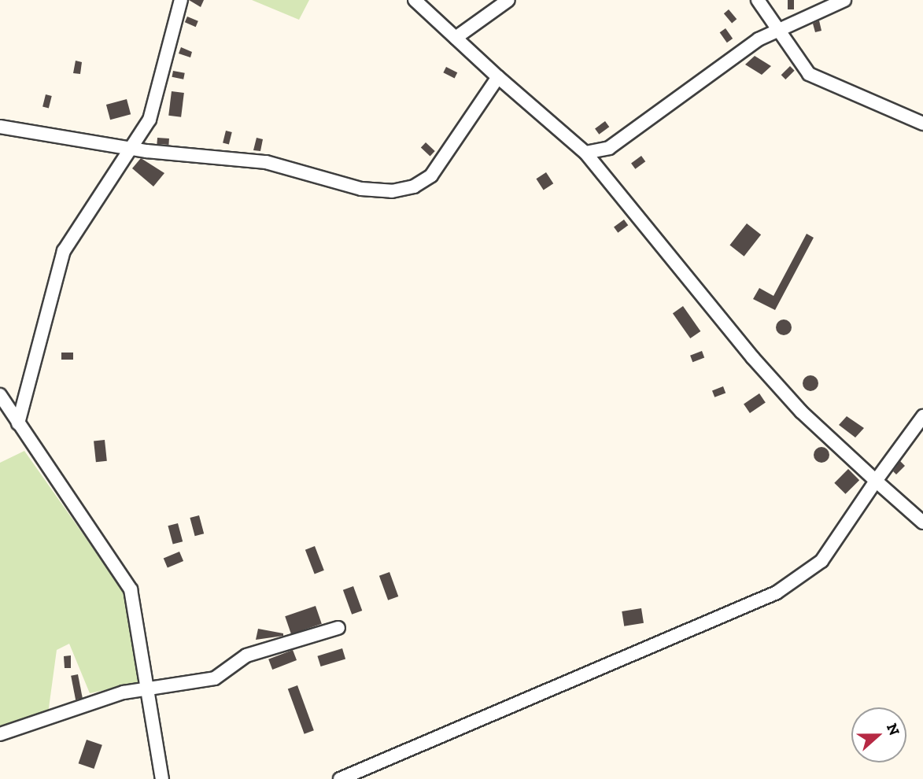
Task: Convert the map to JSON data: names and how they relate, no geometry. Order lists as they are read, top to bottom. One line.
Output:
{"north":"right"}
